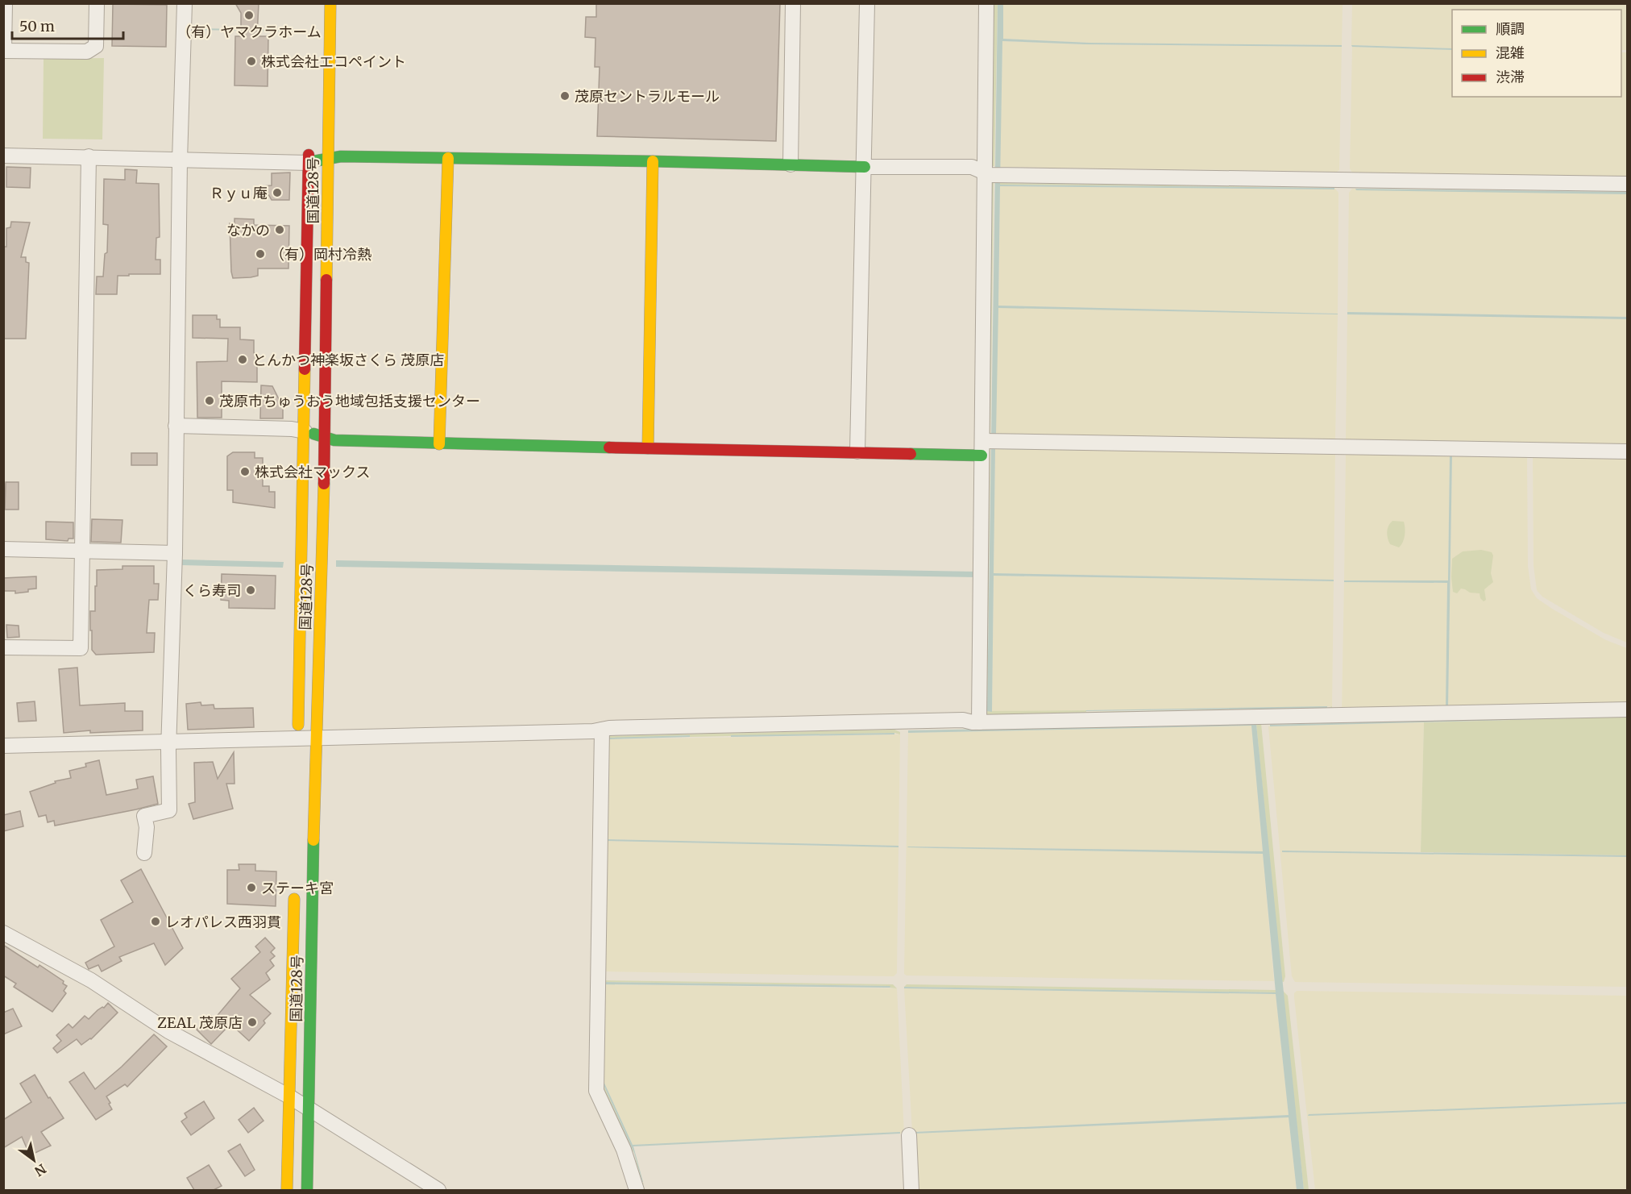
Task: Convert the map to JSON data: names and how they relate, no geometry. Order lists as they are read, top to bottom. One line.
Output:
{"streets":{"main road":["国道128号"]},"places":["（有）ヤマクラホーム","株式会社エコペイント","茂原セントラルモール","Ｒｙｕ庵","なかの","（有）岡村冷熱","とんかつ神楽坂さくら 茂原店","茂原市ちゅうおう地域包括支援センター","株式会社マックス","くら寿司","ステーキ宮","レオパレス西羽貫","ZEAL 茂原店"],"legend":["順調","混雑","渋滞"],"scale_bar":"50 m","north":"bottom right"}
